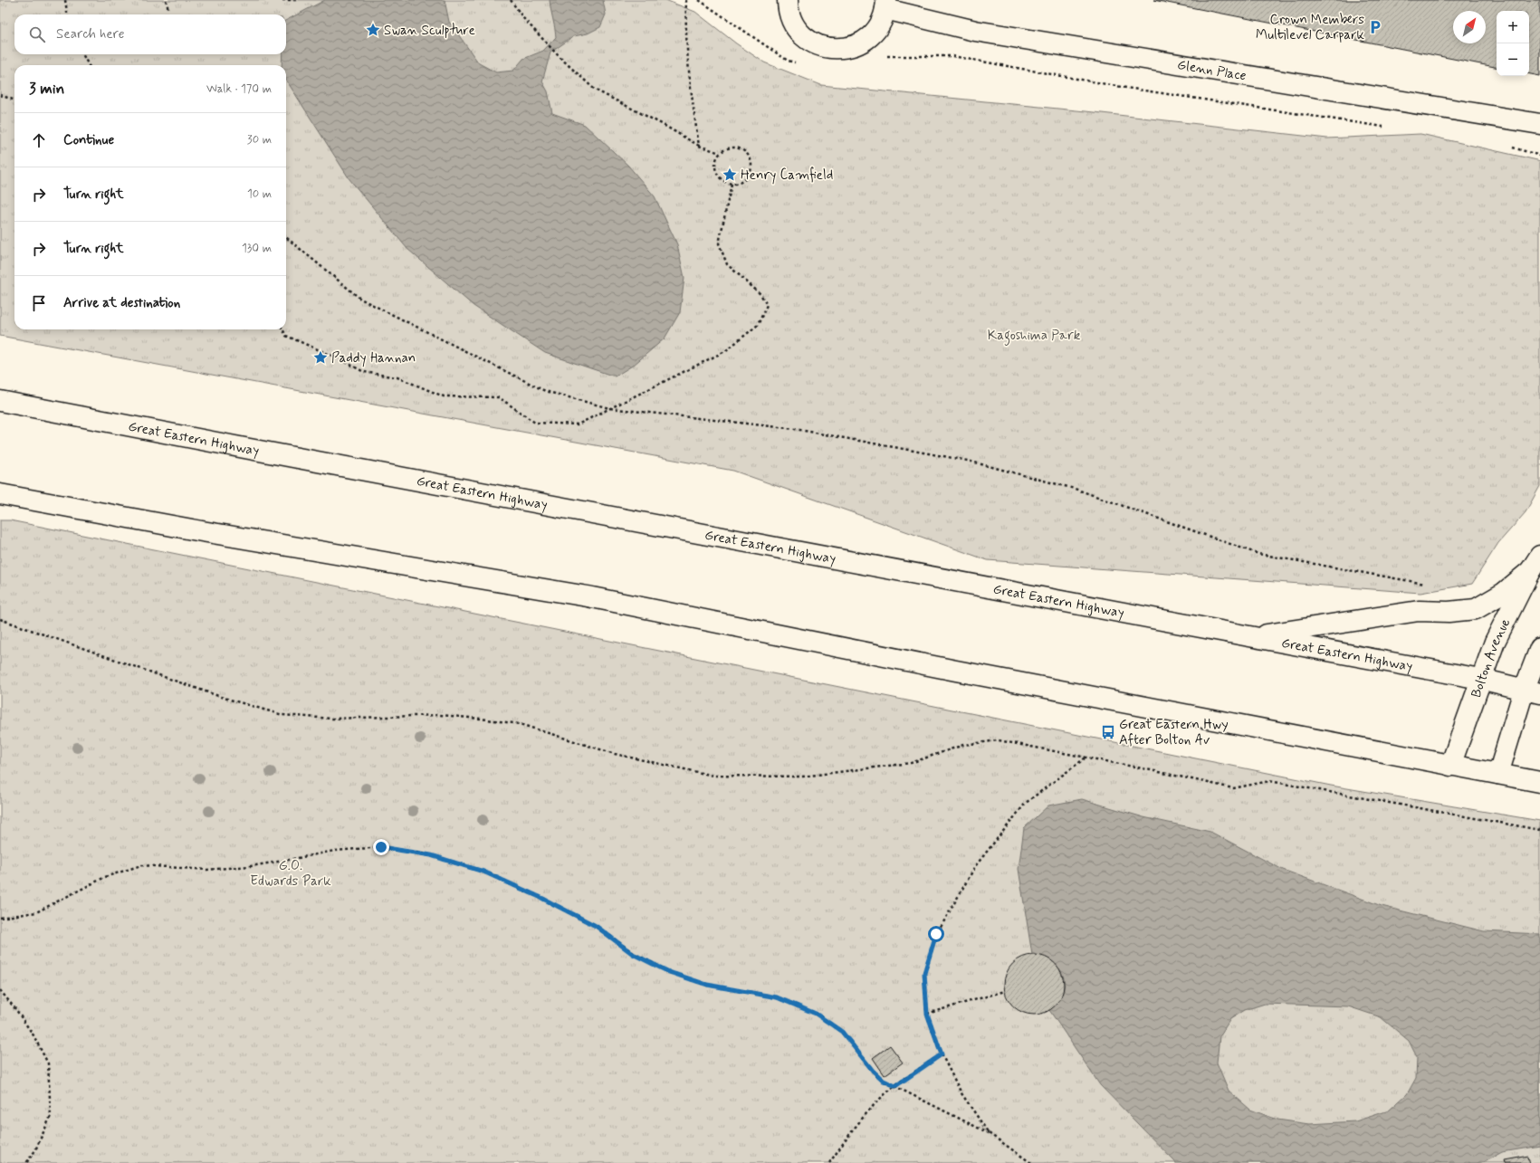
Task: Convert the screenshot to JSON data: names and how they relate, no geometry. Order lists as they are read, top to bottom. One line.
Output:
{"streets":{"main road":["Glenn Place","Great Eastern Highway","Bolton Avenue"]},"crossings":[["Great Eastern Highway","Bolton Avenue"]],"parks":["Kagoshima Park","G.O. Edwards Park"],"places":{"parking":["Crown Members Multilevel Carpark"],"place":["Swan Sculpture","Henry Camfield","Paddy Hannan"],"bus stop":["Great Eastern Hwy After Bolton Av"]},"north":"top right","page":{"map_buttons":["+","−"],"search":"Search here","heading":["3 min","Walk · 170 m"],"list":[["Continue","30 m"],["Turn right","10 m"],["Turn right","130 m"],"Arrive at destination"]}}
